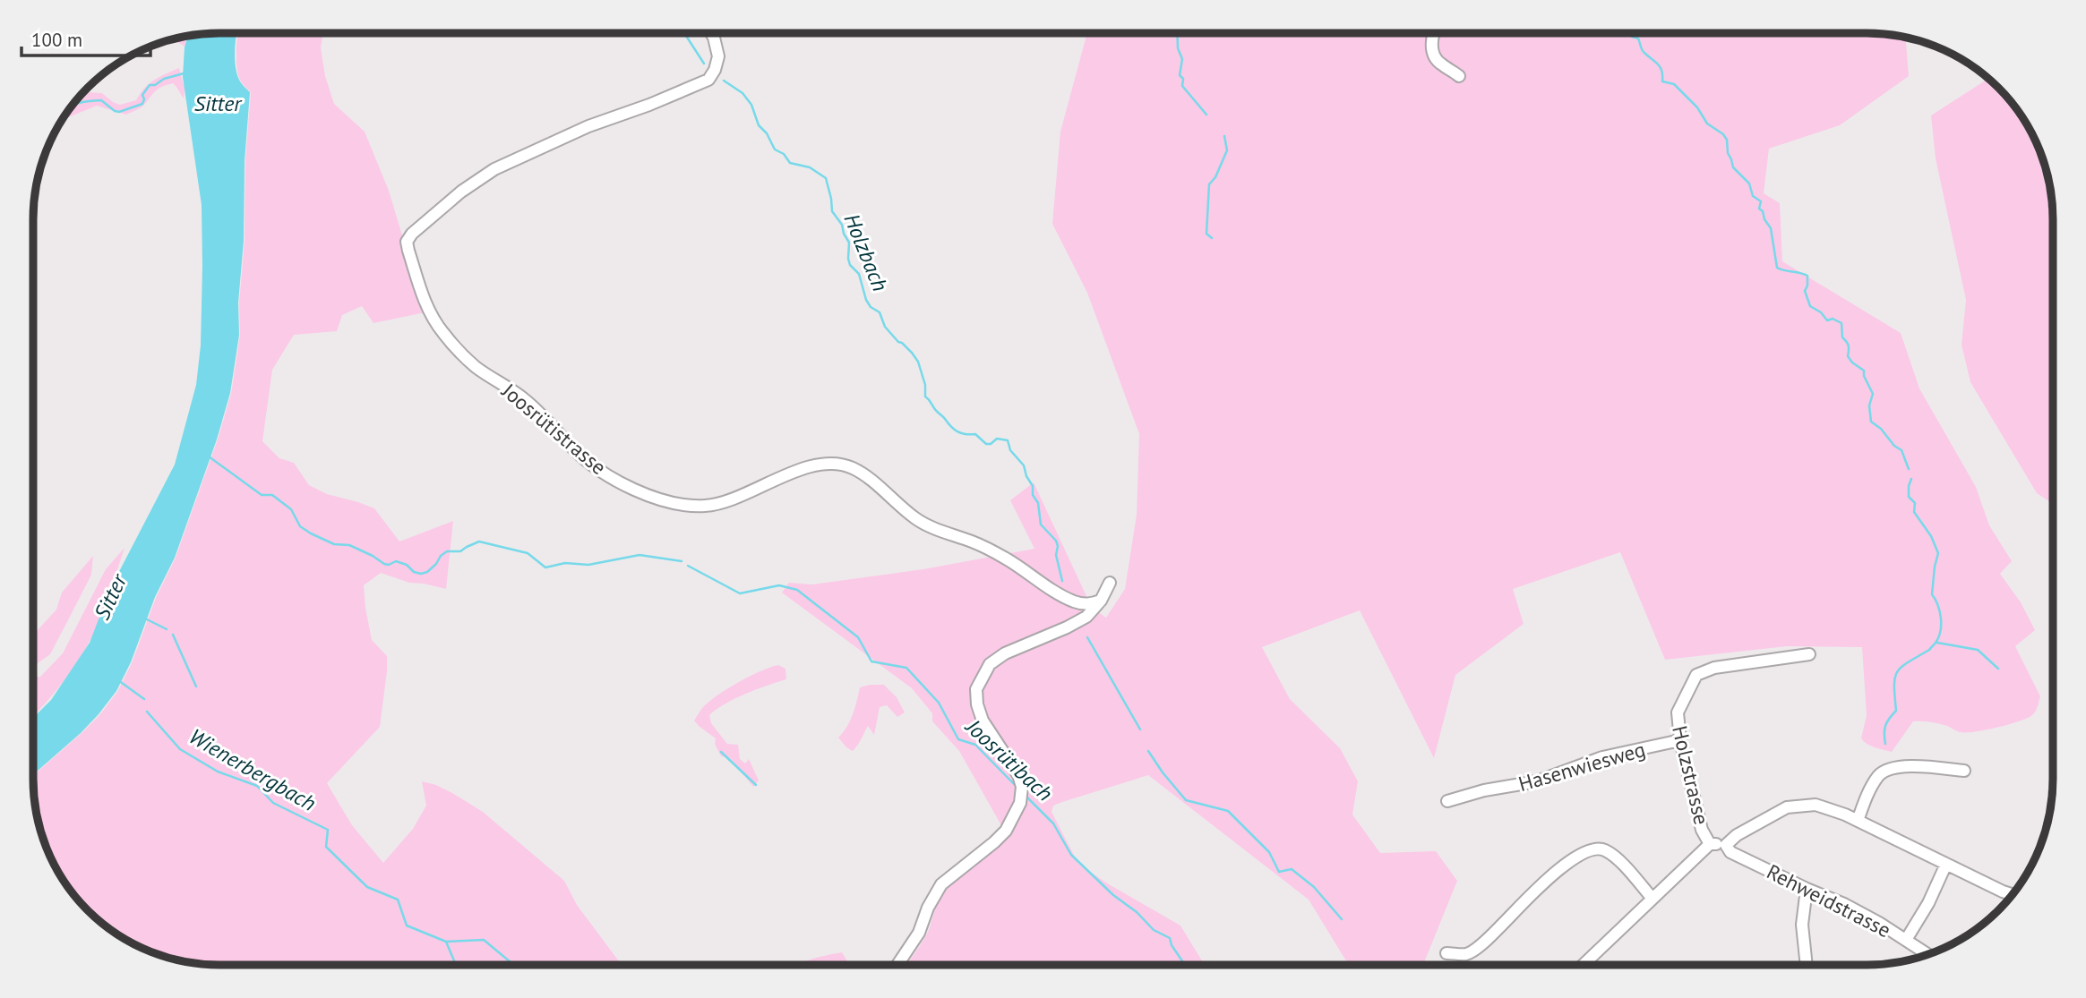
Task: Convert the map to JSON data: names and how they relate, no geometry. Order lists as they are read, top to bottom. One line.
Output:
{"streets":{"street":["Joosrütistrasse","Hasenwiesweg","Holzstrasse","Rehweidstrasse"]},"crossings":[["Hasenwiesweg","Holzstrasse"],["Holzstrasse","Rehweidstrasse"]],"water":["Sitter","Holzbach","Joosrütibach","Wienerbergbach"],"scale_bar":"100 m"}
